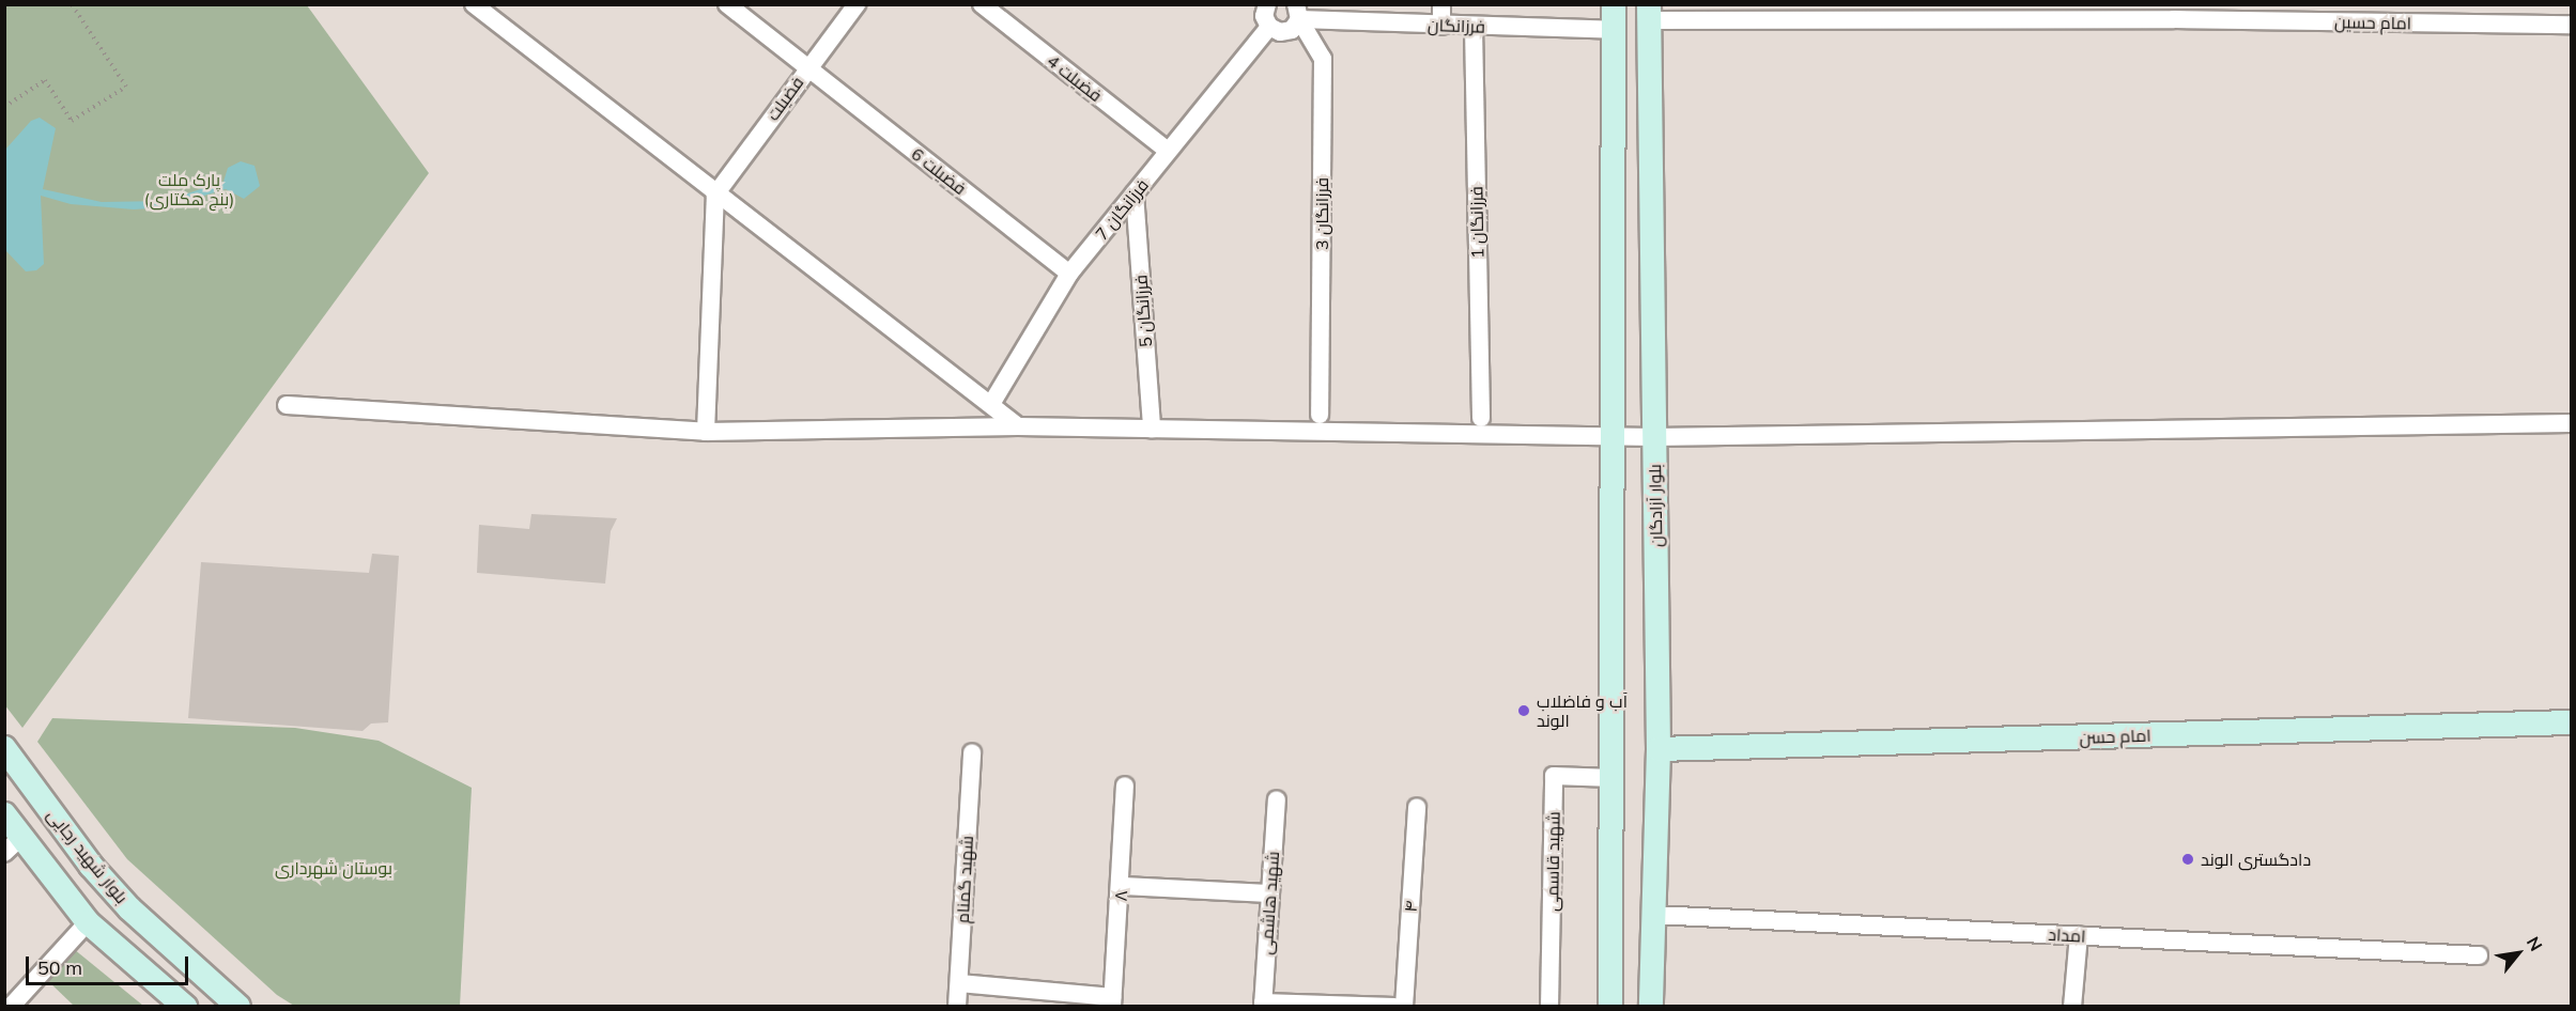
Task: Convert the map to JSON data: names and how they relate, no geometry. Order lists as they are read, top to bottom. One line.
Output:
{"streets":{"street":["امام حسین","فرزانگان","فضیلت 4","فضیلت","فضیلت 6","فرزانگان 7","فرزانگان 3","فرزانگان 1","فرزانگان 5","بلوار آزادگان","امام حسن","بلوار شهید رجایی","شهید قاسمی","شهید گمنام","۸","شهید هاشمی","۴","امداد"]},"crossings":[["امام حسین","بلوار آزادگان"],["فرزانگان","فرزانگان 3"],["فرزانگان","فرزانگان 1"],["فضیلت 4","فرزانگان 7"],["فضیلت","فضیلت 6"],["فضیلت 6","فرزانگان 7"],["فرزانگان 7","فرزانگان 5"],["بلوار آزادگان","امام حسن"],["بلوار آزادگان","امداد"]],"parks":["پارک ملت (پنج هکتاری)","بوستان شهرداری"],"places":["آب و فاضلاب الوند","دادگستری الوند"],"scale_bar":"50 m","north":"top right"}
